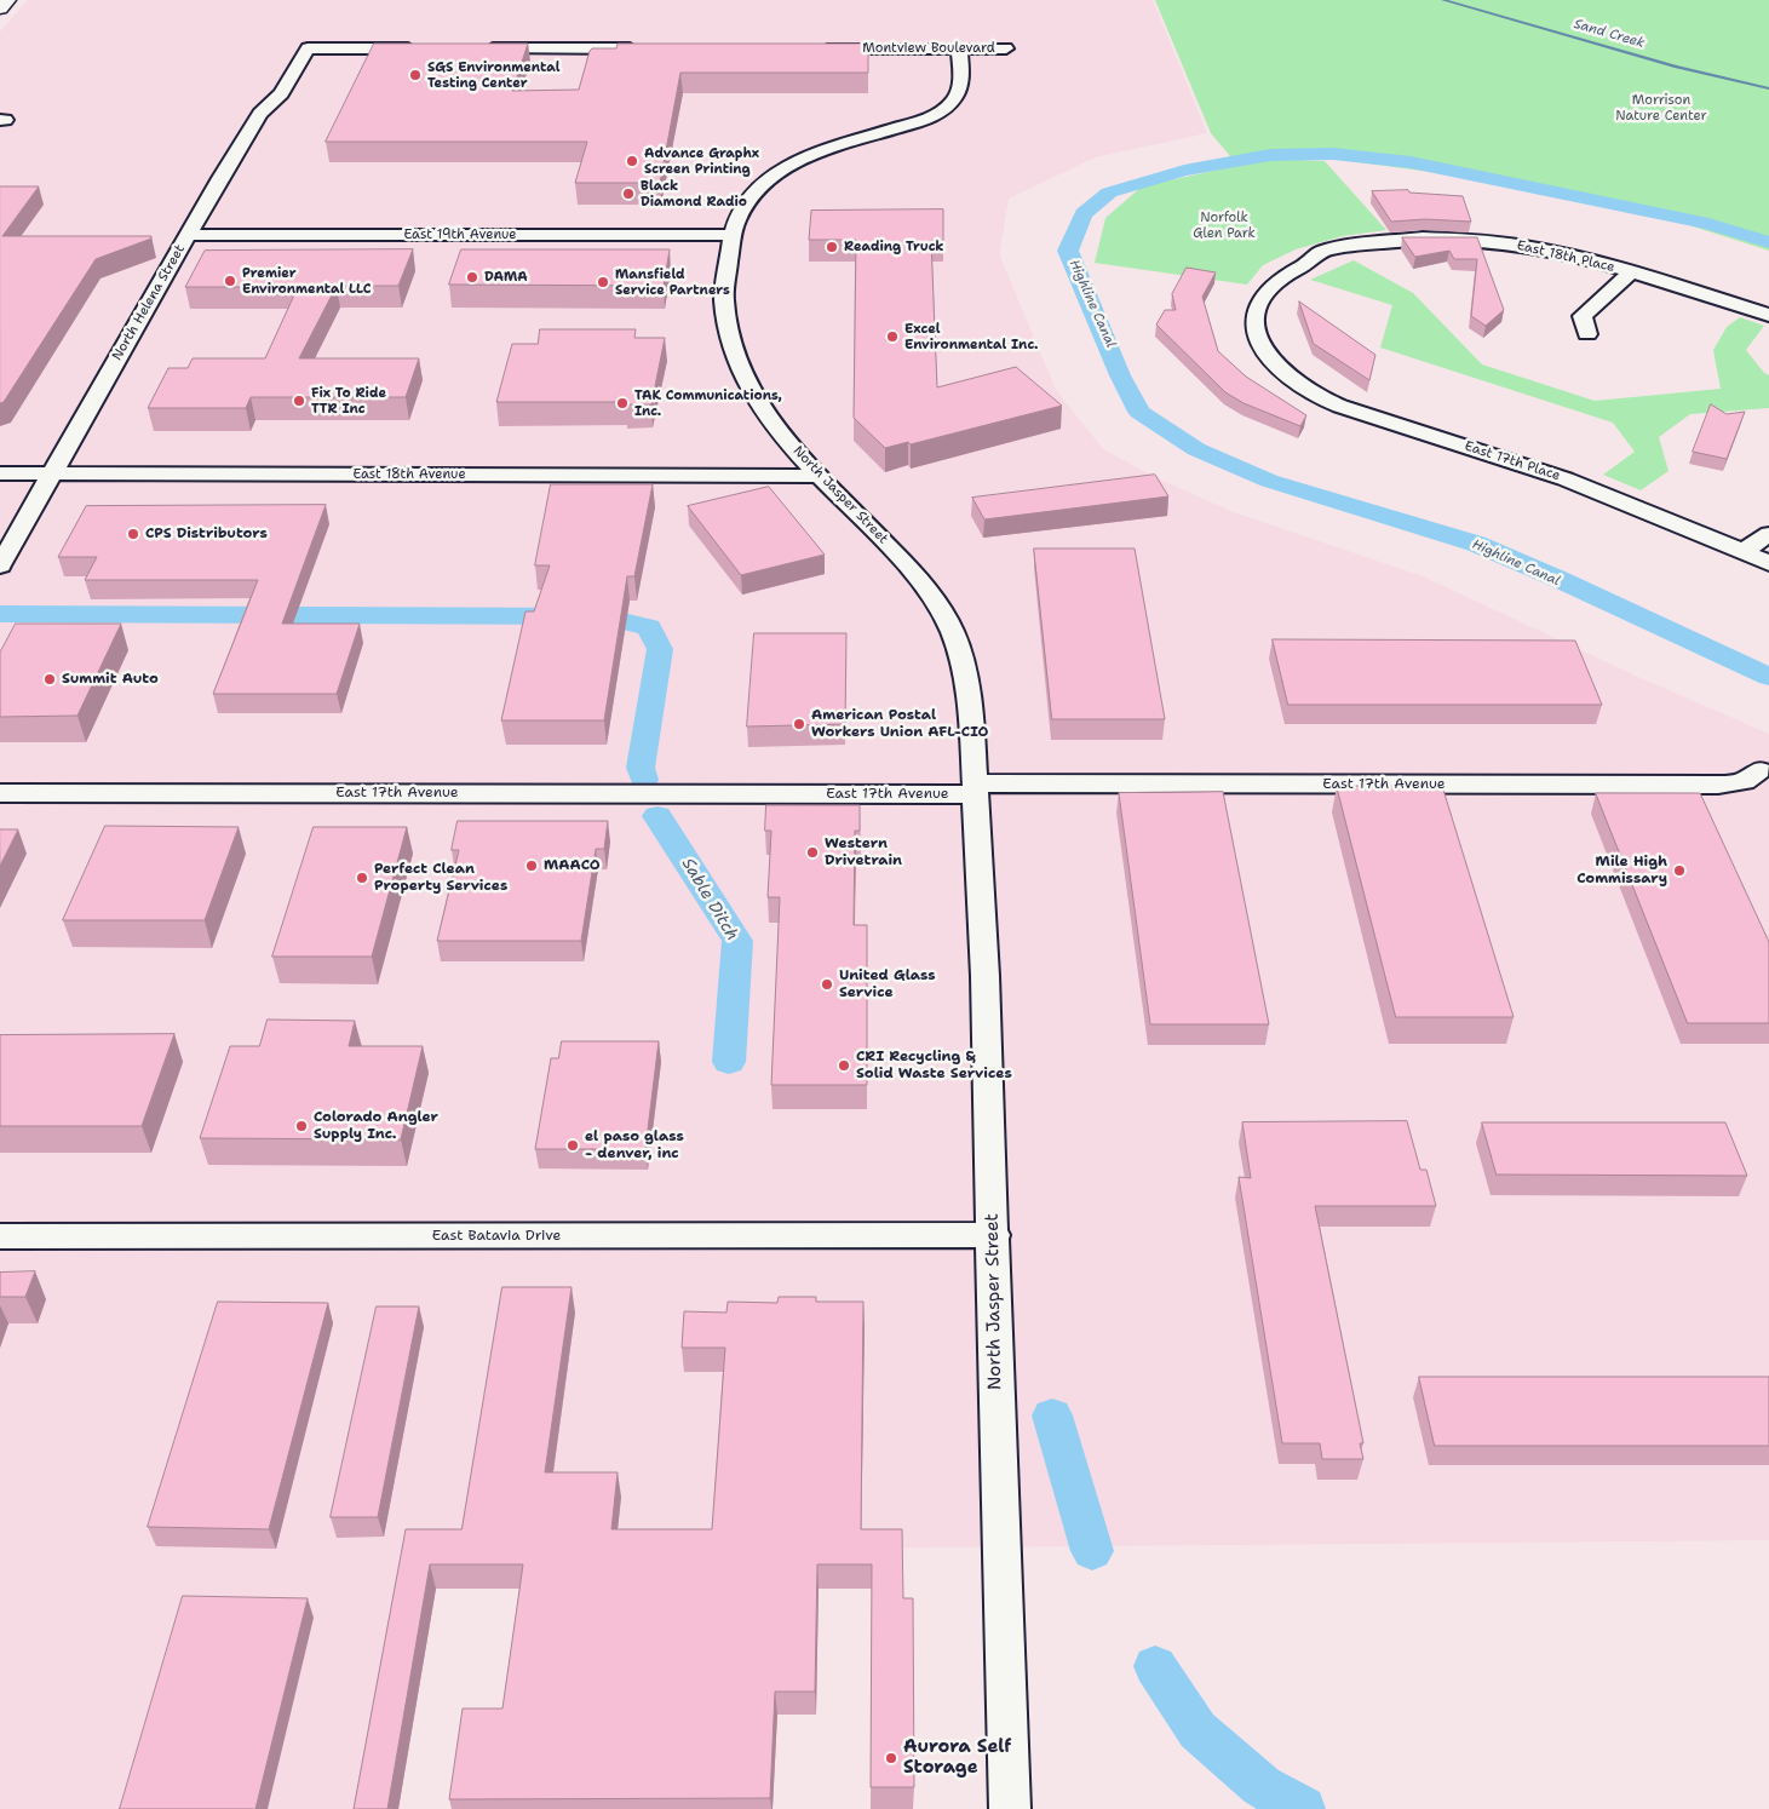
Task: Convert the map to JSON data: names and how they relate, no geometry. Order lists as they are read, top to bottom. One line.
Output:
{"streets":{"street":["Montview Boulevard","East 19th Avenue","East 18th Place","North Helena Street","East 17th Place","East 18th Avenue","North Jasper Street","East 17th Avenue","East Batavia Drive"]},"crossings":[["Montview Boulevard","North Jasper Street"],["East 19th Avenue","North Helena Street"],["East 19th Avenue","North Jasper Street"],["East 18th Place","East 17th Place"],["North Helena Street","East 18th Avenue"],["East 18th Avenue","North Jasper Street"],["North Jasper Street","East 17th Avenue"],["North Jasper Street","East Batavia Drive"]],"water":["Sand Creek","Highline Canal","Sable Ditch"],"parks":["Morrison Nature Center","Norfolk Glen Park"],"places":["SGS Environmental Testing Center","Advance Graphx Screen Printing","Black Diamond Radio","Reading Truck","DAMA","Premier Environmental LLC","Mansfield Service Partners","Excel Environmental Inc.","Fix To Ride TTR Inc","TAK Communications, Inc.","CPS Distributors","Summit Auto","American Postal Workers Union AFL-CIO","Western Drivetrain","MAACO","Mile High Commissary","Perfect Clean Property Services","United Glass Service","CRI Recycling & Solid Waste Services","Colorado Angler Supply Inc.","el paso glass - denver, inc","Aurora Self Storage"]}
